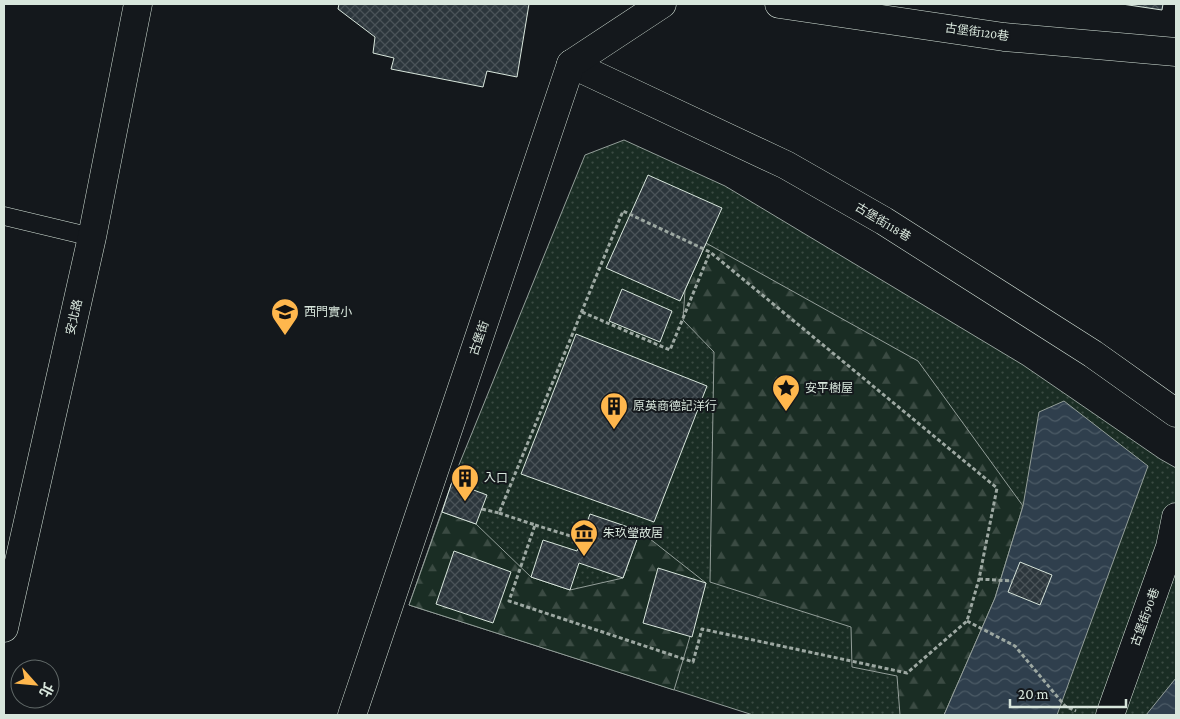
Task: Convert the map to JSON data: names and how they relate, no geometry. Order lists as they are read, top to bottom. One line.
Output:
{"streets":{"street":["古堡街120巷","古堡街118巷","安北路","古堡街","古堡街90巷"]},"crossings":[["古堡街118巷","古堡街"]],"places":{"school or university":["西門實小"],"place":["安平樹屋"],"building":["原英商德記洋行","入口"],"museum":["朱玖瑩故居"]},"scale_bar":"20 m","north":"bottom right"}
